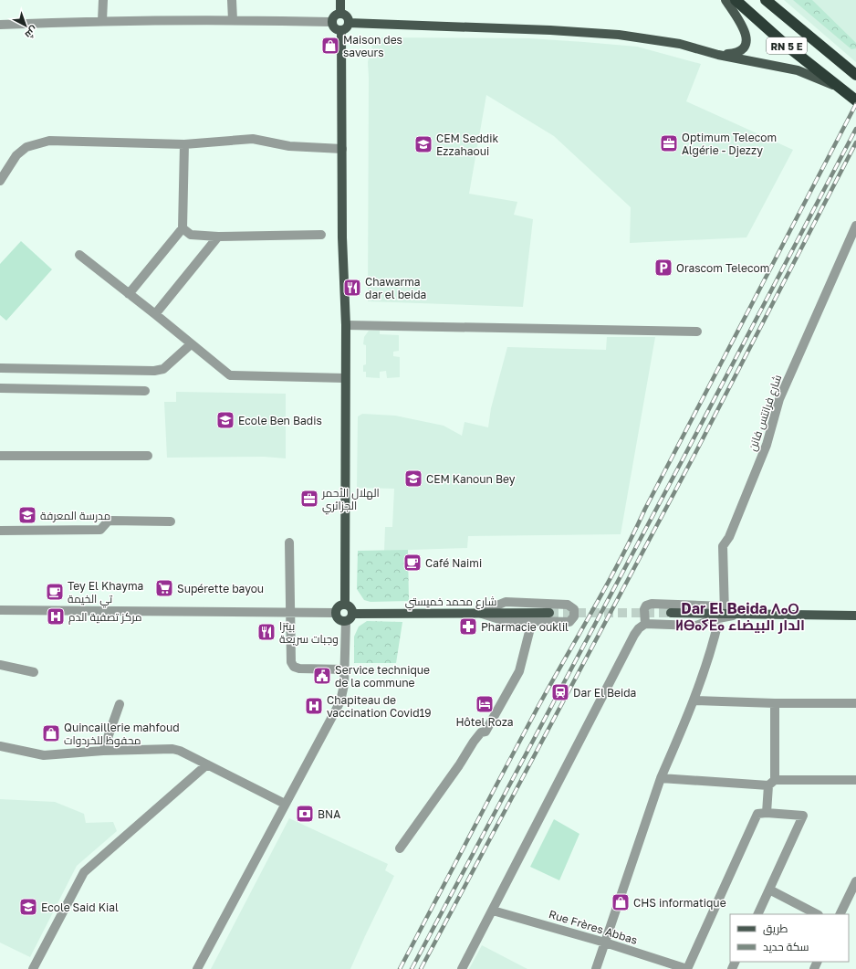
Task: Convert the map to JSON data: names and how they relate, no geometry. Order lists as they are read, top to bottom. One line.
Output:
{"streets":{"highway":["RN 5 E"],"main road":["شارع محمد خميستي"],"street":["شارع فرانتس فانن","Rue Frères Abbas"]},"crossings":[["شارع فرانتس فانن","Rue Frères Abbas"]],"districts":["Dar El Beida ⴷⴰⵔ ⵍⴱⴰⵢⴹⴰ الدار البيضاء"],"places":{"shop":["Maison des saveurs","Quincaillerie mahfoud محفوظ للخردوات","CHS informatique"],"office":["Optimum Telecom Algérie - Djezzy","الهلال الأحمر الجزائري"],"school or university":["CEM Seddik Ezzahaoui","Ecole Ben Badis","CEM Kanoun Bey","مدرسة المعرفة","Ecole Said Kial"],"parking":["Orascom Telecom"],"restaurant":["Chawarma dar el beida","بيتزا وجبات سريعة"],"cafe":["Café Naimi","Tey El Khayma تي الخيمة"],"supermarket":["Supérette bayou"],"hospital":["مركز تصفية الدم","Chapiteau de vaccination Covid19"],"pharmacy":["Pharmacie ouklil"],"public building":["Service technique de la commune"],"station":["Dar El Beida"],"hotel":["Hôtel Roza"],"bank":["BNA"]},"legend":["طريق","سكة حديد"],"north":"bottom right"}
